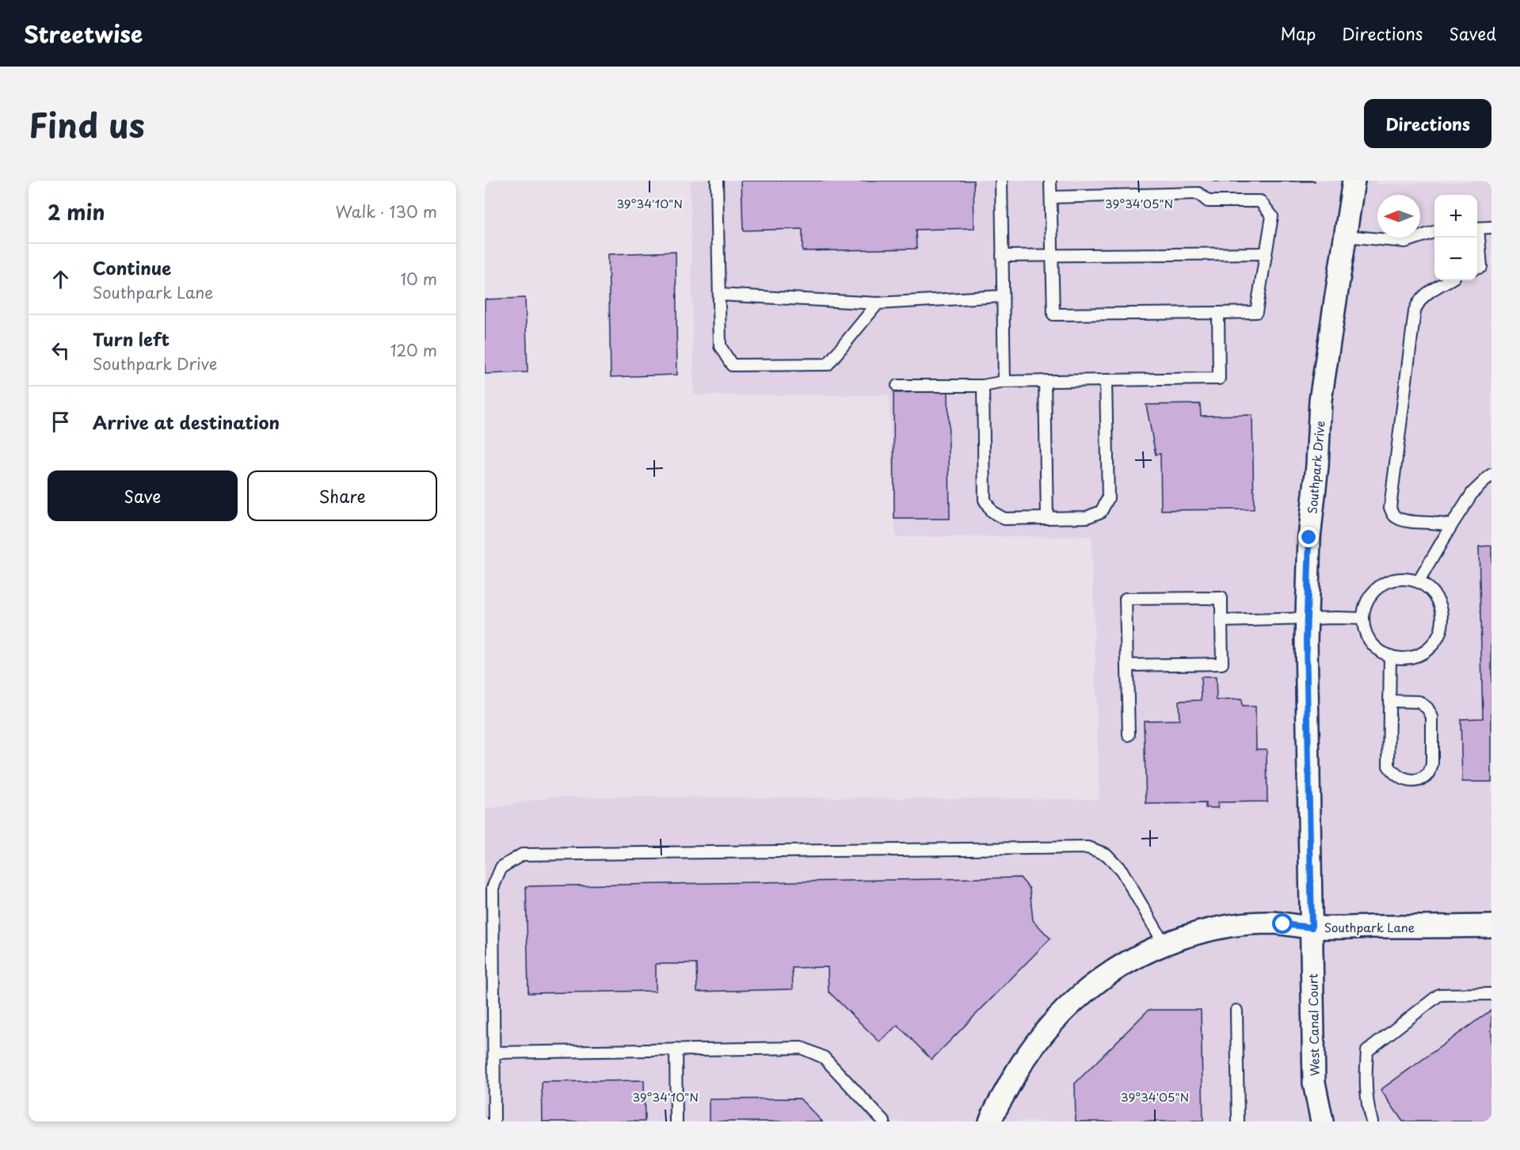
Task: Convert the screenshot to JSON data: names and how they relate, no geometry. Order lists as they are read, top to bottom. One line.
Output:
{"streets":{"street":["Southpark Drive","Southpark Lane","West Canal Court"]},"crossings":[["Southpark Drive","Southpark Lane"],["Southpark Drive","West Canal Court"],["Southpark Lane","West Canal Court"]],"north":"left","page":{"header":"Streetwise","nav":["Map","Directions","Saved"],"title":"Find us","buttons":["Directions",["Save","Share"]],"heading":["2 min","Walk · 130 m"],"map_buttons":["+","−"],"list":[["Continue","Southpark Lane","10 m"],["Turn left","Southpark Drive","120 m"],"Arrive at destination"]},"coordinates":["39°34'10\"N","39°34'05\"N"]}
